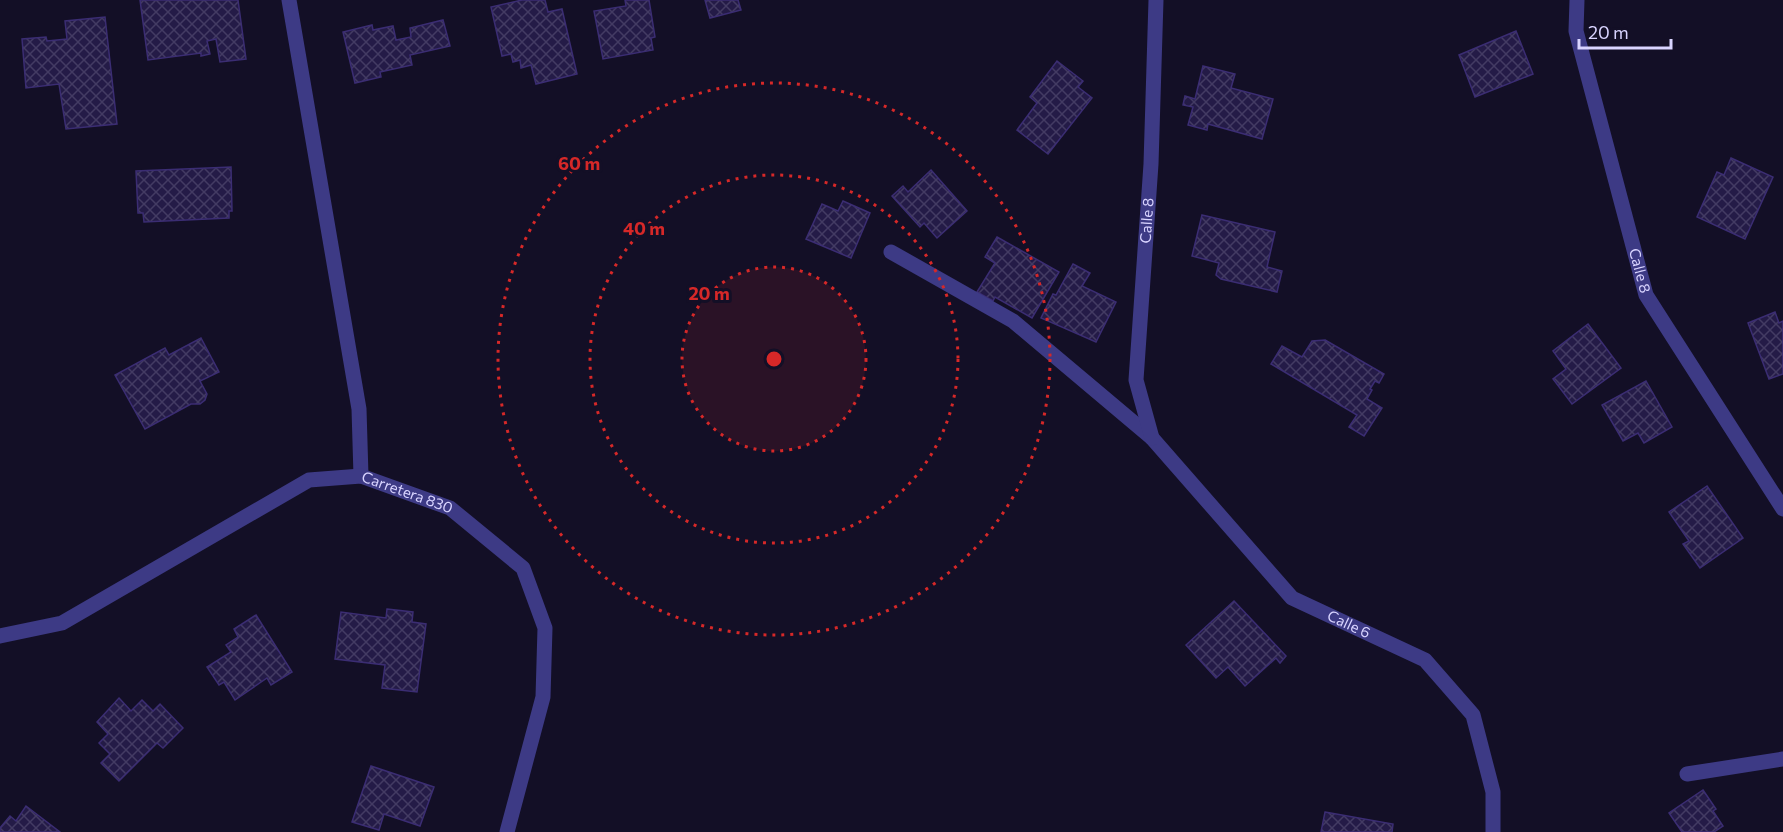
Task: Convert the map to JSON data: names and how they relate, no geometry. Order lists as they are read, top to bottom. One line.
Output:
{"streets":{"street":["Calle 8","Carretera 830","Calle 6"]},"crossings":[["Calle 8","Calle 6"]],"scale_bar":"20 m","rings":["60 m","40 m","20 m"]}
